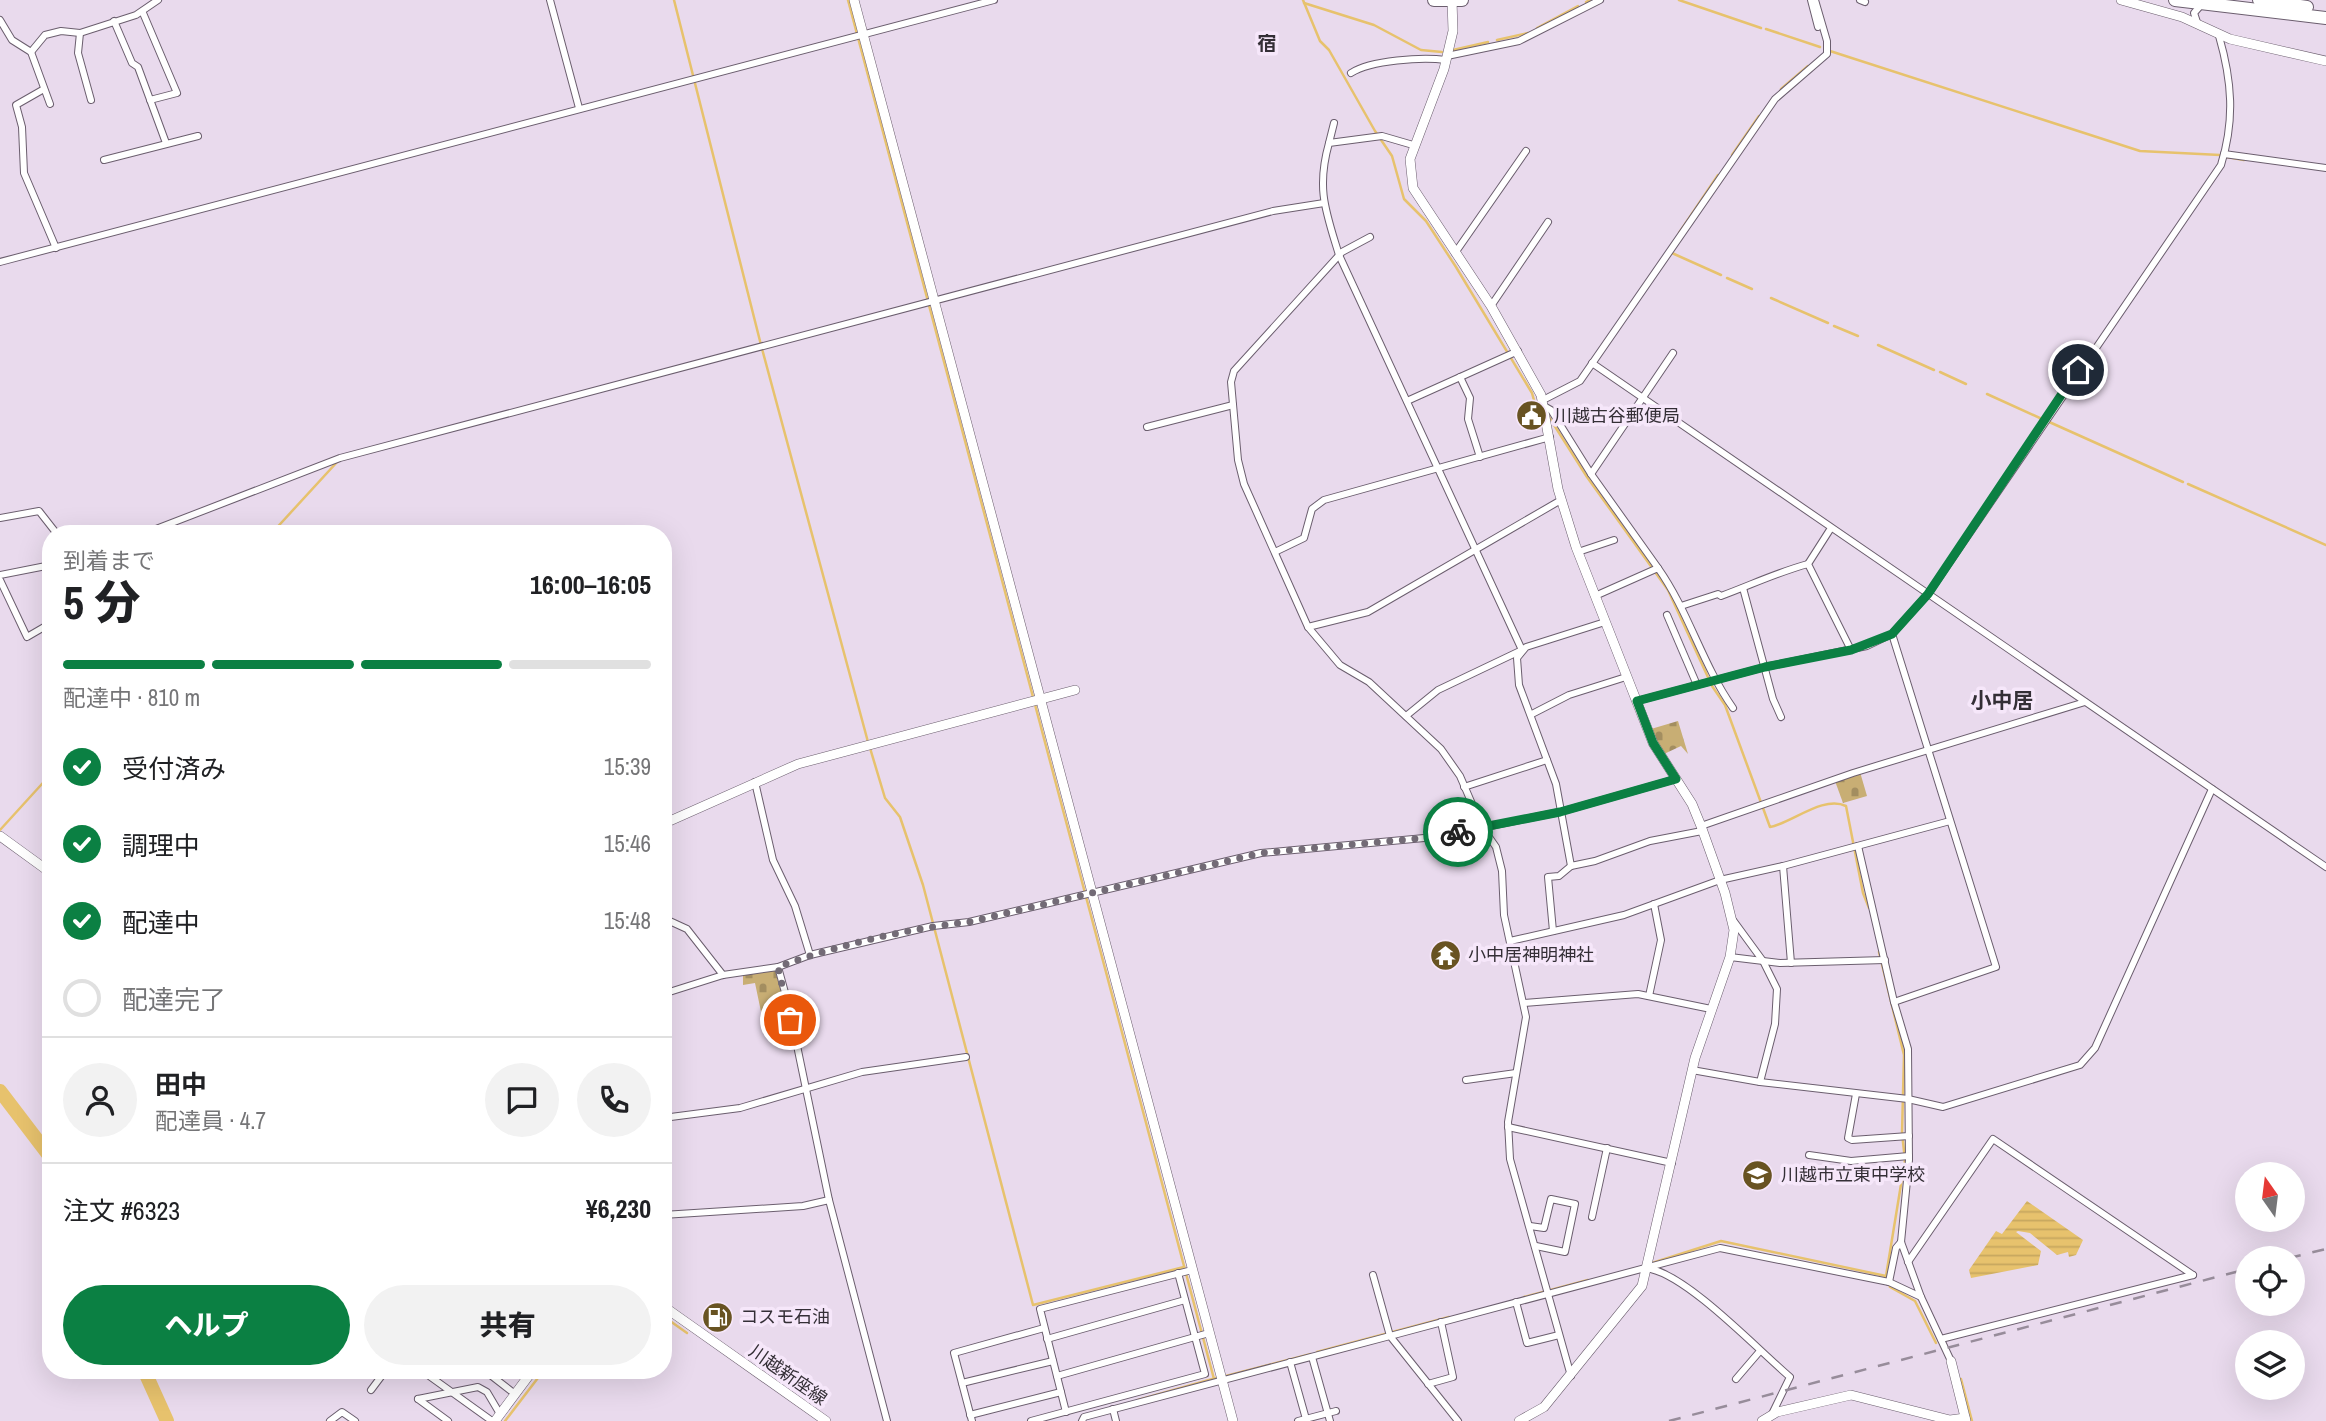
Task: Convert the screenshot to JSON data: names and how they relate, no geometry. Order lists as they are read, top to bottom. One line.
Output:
{"streets":{"street":["川越新座線"]},"districts":["宿","小中居"],"places":{"public building":["川越古谷郵便局"],"temple":["小中居神明神社"],"school or university":["川越市立東中学校"],"fuel station":["コスモ石油"]},"north":"top","page":{"heading":["5 分","到着まで","16:00–16:05"],"panel":["田中","配達員 · 4.7","注文 #6323","¥6,230"],"bar":"配達中 · 810 m","list":[["受付済み","15:39"],["調理中","15:46"],["配達中","15:48"],"配達完了"],"buttons":["ヘルプ","共有"]}}
